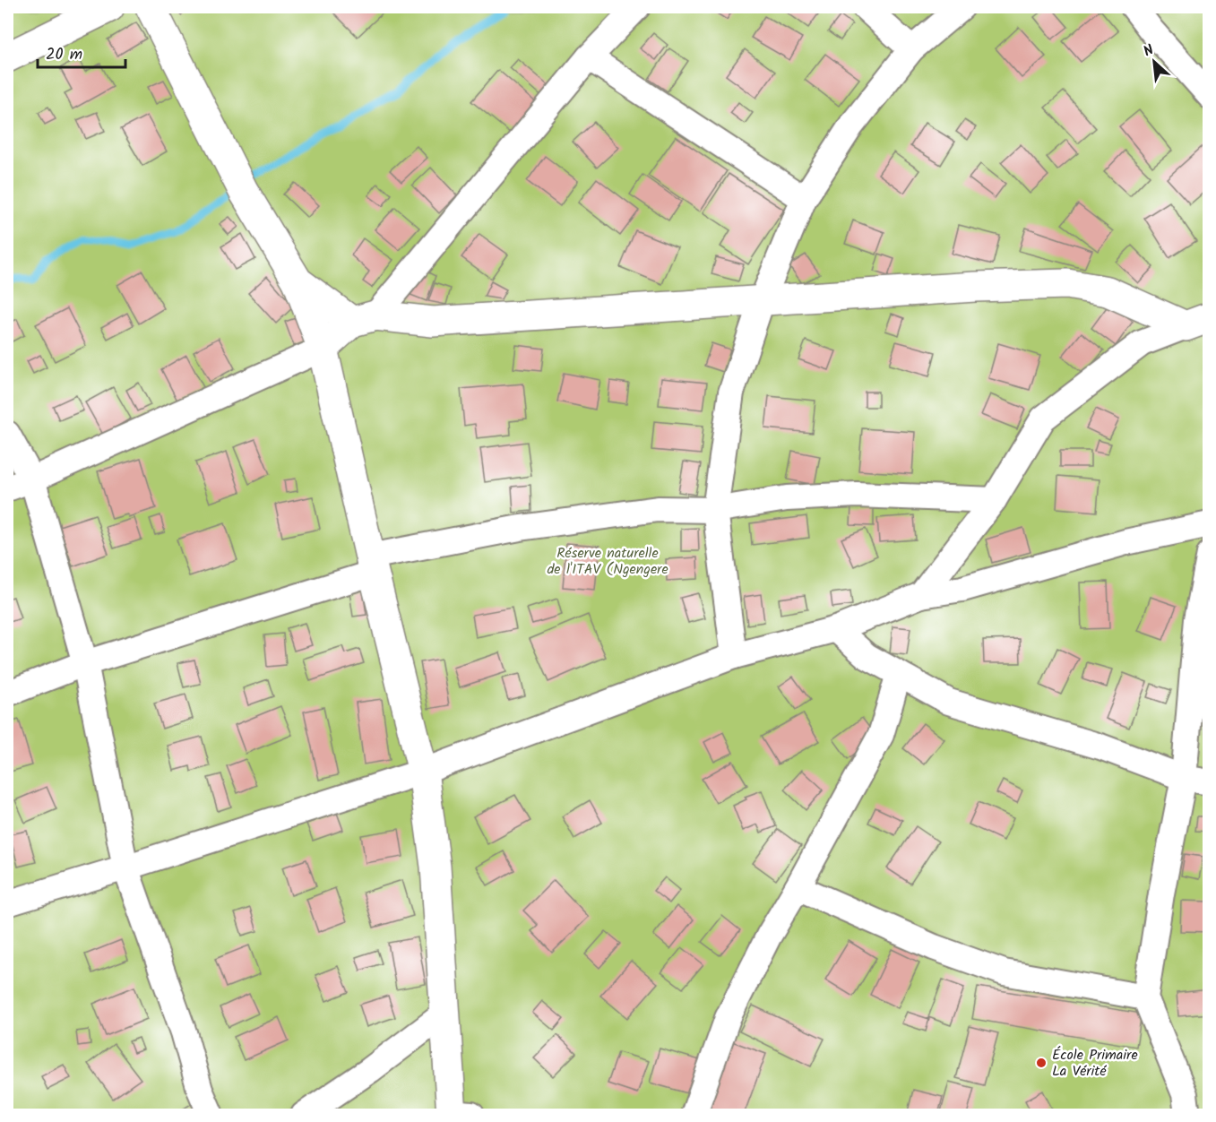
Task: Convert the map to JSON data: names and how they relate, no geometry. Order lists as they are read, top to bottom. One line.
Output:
{"parks":["Réserve naturelle de l'ITAV (Ngengere"],"places":["École Primaire La Vérité"],"scale_bar":"20 m","north":"top left"}
